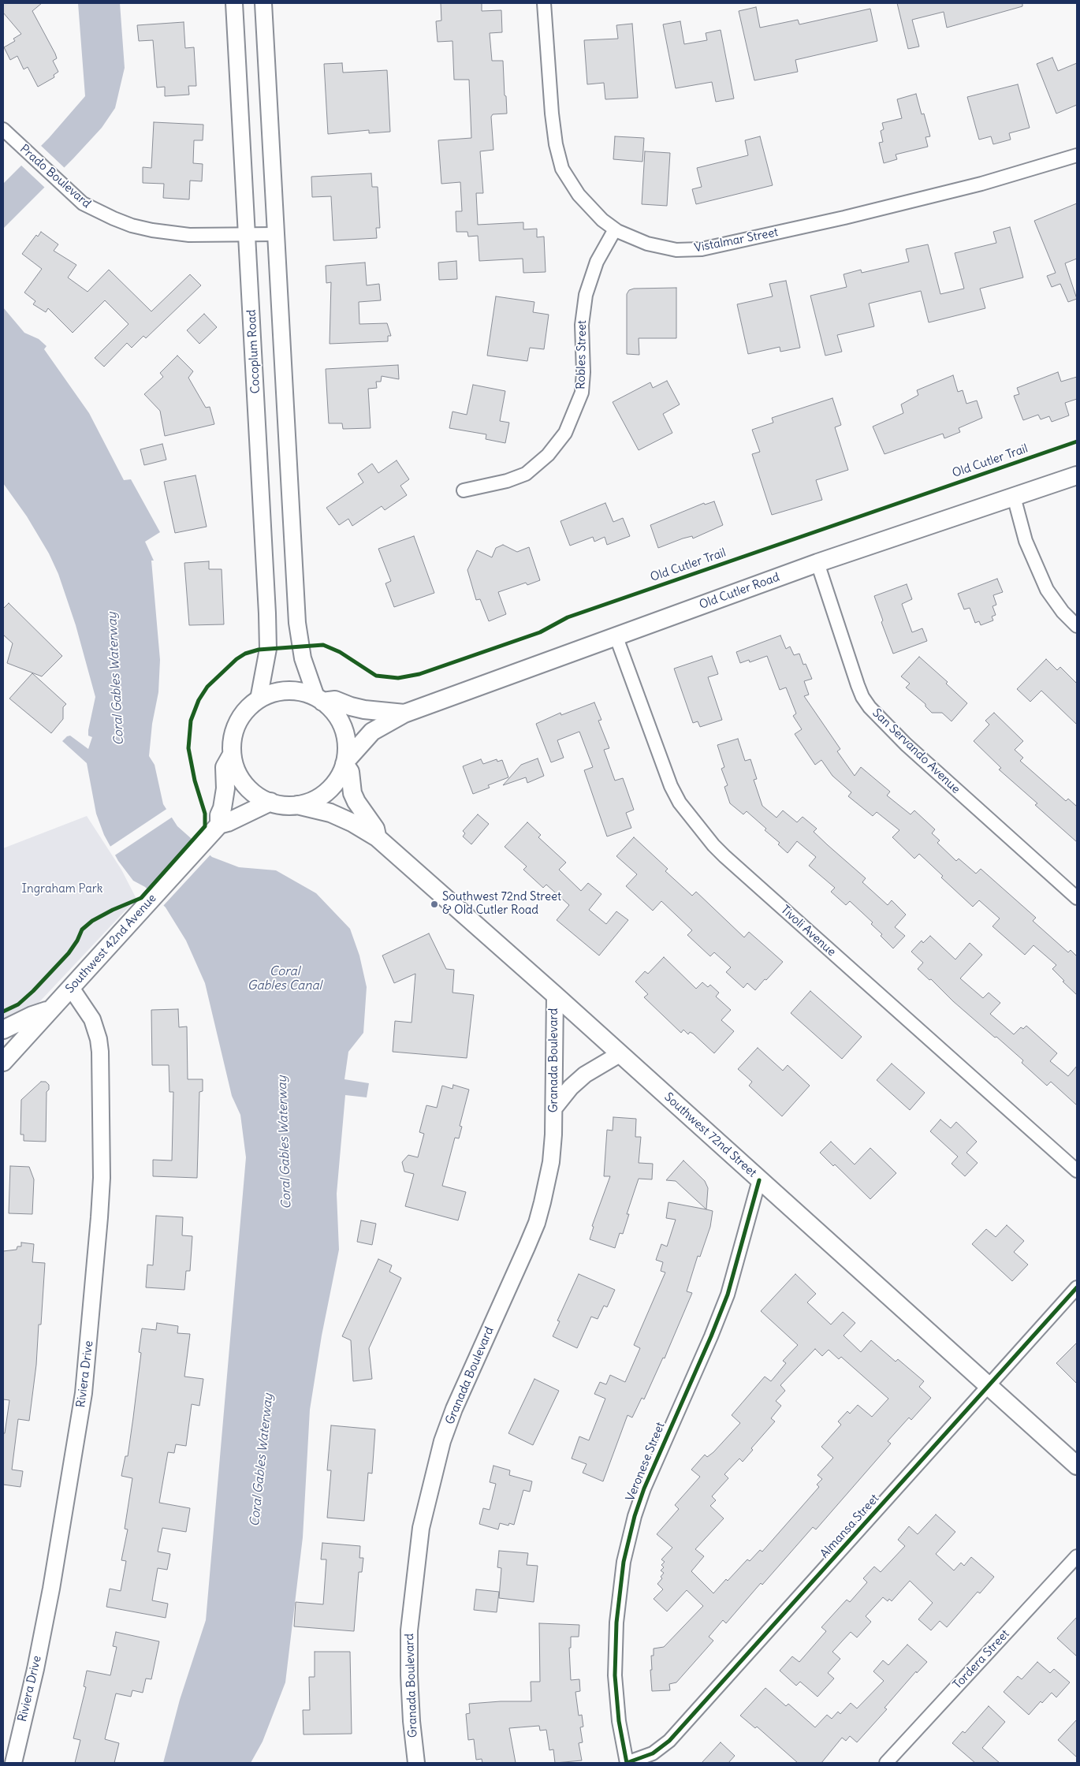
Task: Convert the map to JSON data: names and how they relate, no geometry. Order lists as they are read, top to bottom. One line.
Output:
{"streets":{"main road":["Old Cutler Road","Southwest 42nd Avenue","Southwest 72nd Street"],"street":["Prado Boulevard","Vistalmar Street","Cocoplum Road","Robles Street","San Servando Avenue","Tivoli Avenue","Granada Boulevard","Riviera Drive","Veronese Street","Almansa Street","Tordera Street"],"cycle path":["Old Cutler Trail"]},"crossings":[["Prado Boulevard","Cocoplum Road"],["Vistalmar Street","Robles Street"],["Cocoplum Road","Old Cutler Road"],["Cocoplum Road","Southwest 42nd Avenue"],["Cocoplum Road","Southwest 72nd Street"],["Old Cutler Road","San Servando Avenue"],["Old Cutler Road","Tivoli Avenue"],["Old Cutler Road","Southwest 42nd Avenue"],["Old Cutler Road","Southwest 72nd Street"],["Southwest 42nd Avenue","Southwest 72nd Street"],["Southwest 42nd Avenue","Riviera Drive"],["Granada Boulevard","Southwest 72nd Street"],["Southwest 72nd Street","Veronese Street"],["Southwest 72nd Street","Almansa Street"],["Veronese Street","Almansa Street"]],"water":["Coral Gables Waterway","Coral Gables Canal"],"parks":["Ingraham Park"],"places":["Southwest 72nd Street & Old Cutler Road"]}
